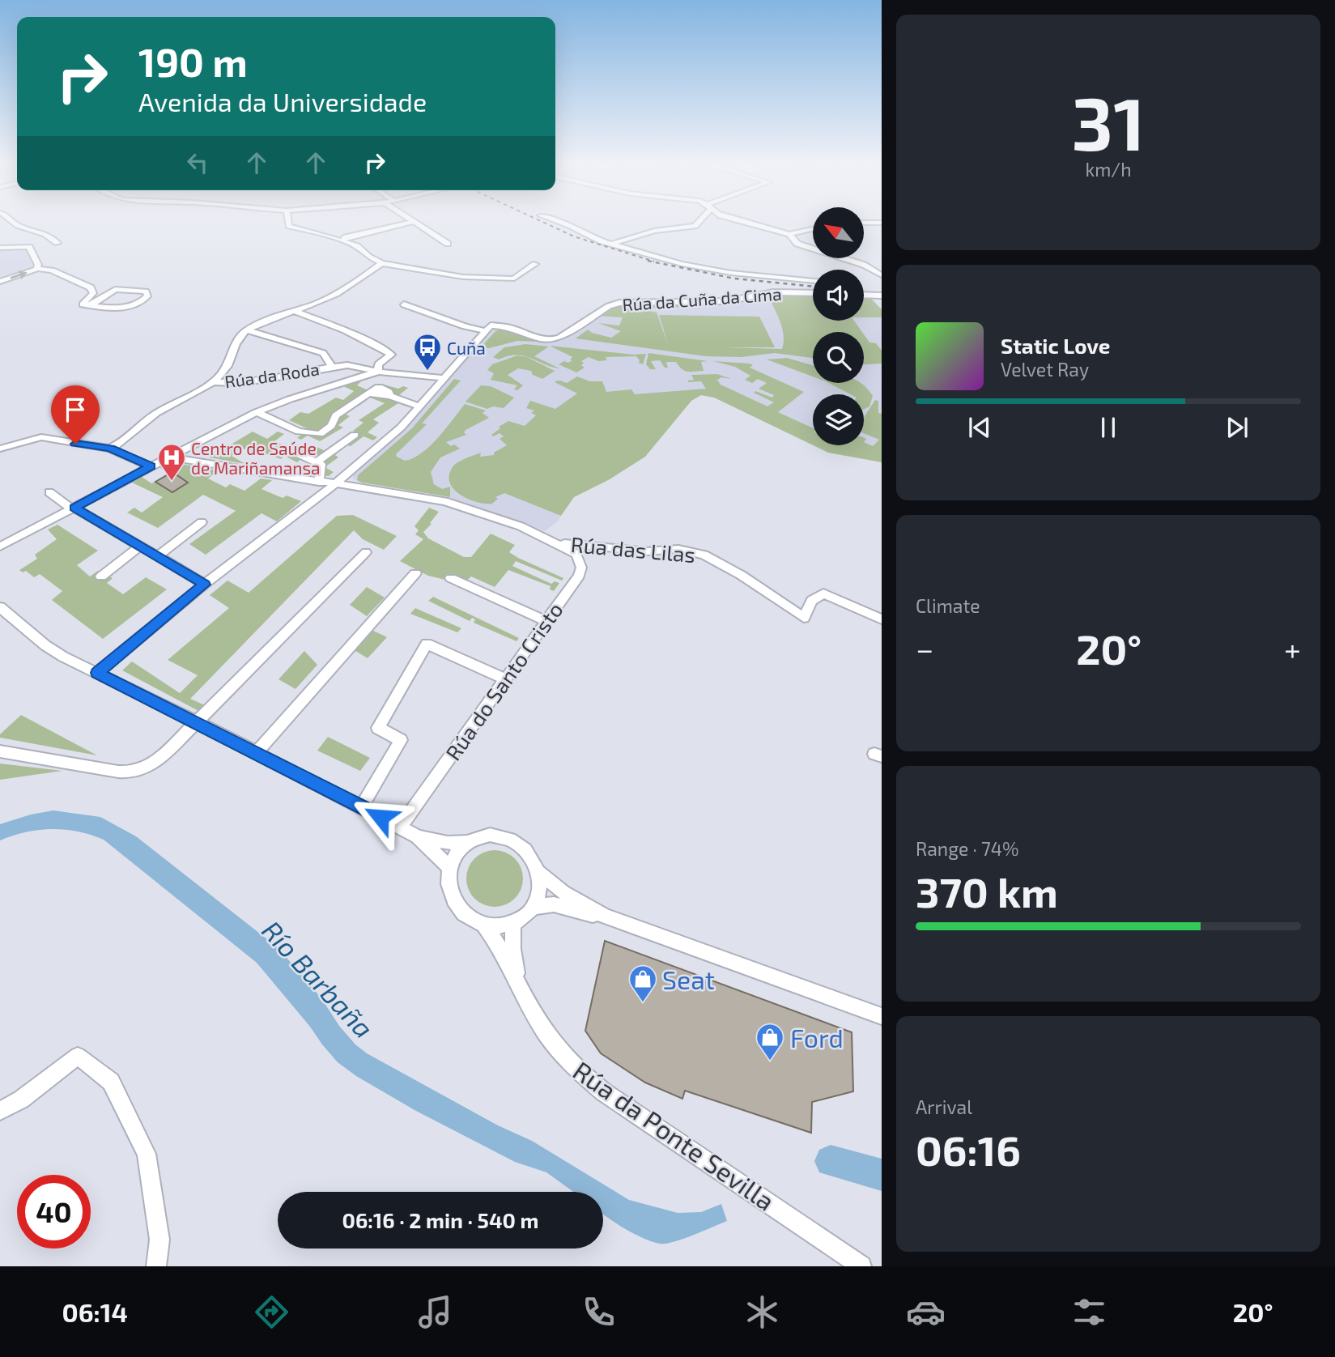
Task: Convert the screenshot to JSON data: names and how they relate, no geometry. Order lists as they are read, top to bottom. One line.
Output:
{"streets":{"street":["Rúa da Cuña da Cima","Rúa da Roda","Rúa das Lilas","Rúa do Santo Cristo","Rúa da Ponte Sevilla"]},"crossings":[["Rúa das Lilas","Rúa do Santo Cristo"]],"water":["Río Barbaña"],"places":{"bus stop":["Cuña"],"hospital":["Centro de Saúde de Mariñamansa"],"shop":["Seat","Ford"]},"north":"top left","page":{"tile":[["31","km/h"],"Climate",["Range · 74%","370 km"],["Arrival","06:16"]],"turn":["190 m","Avenida da Universidade"],"song":["Static Love","Velvet Ray"],"heat":["−","20°","+"],"limit":"40","trip":"06:16 · 2 min · 540 m","tabs":["06:14","20°"]}}
